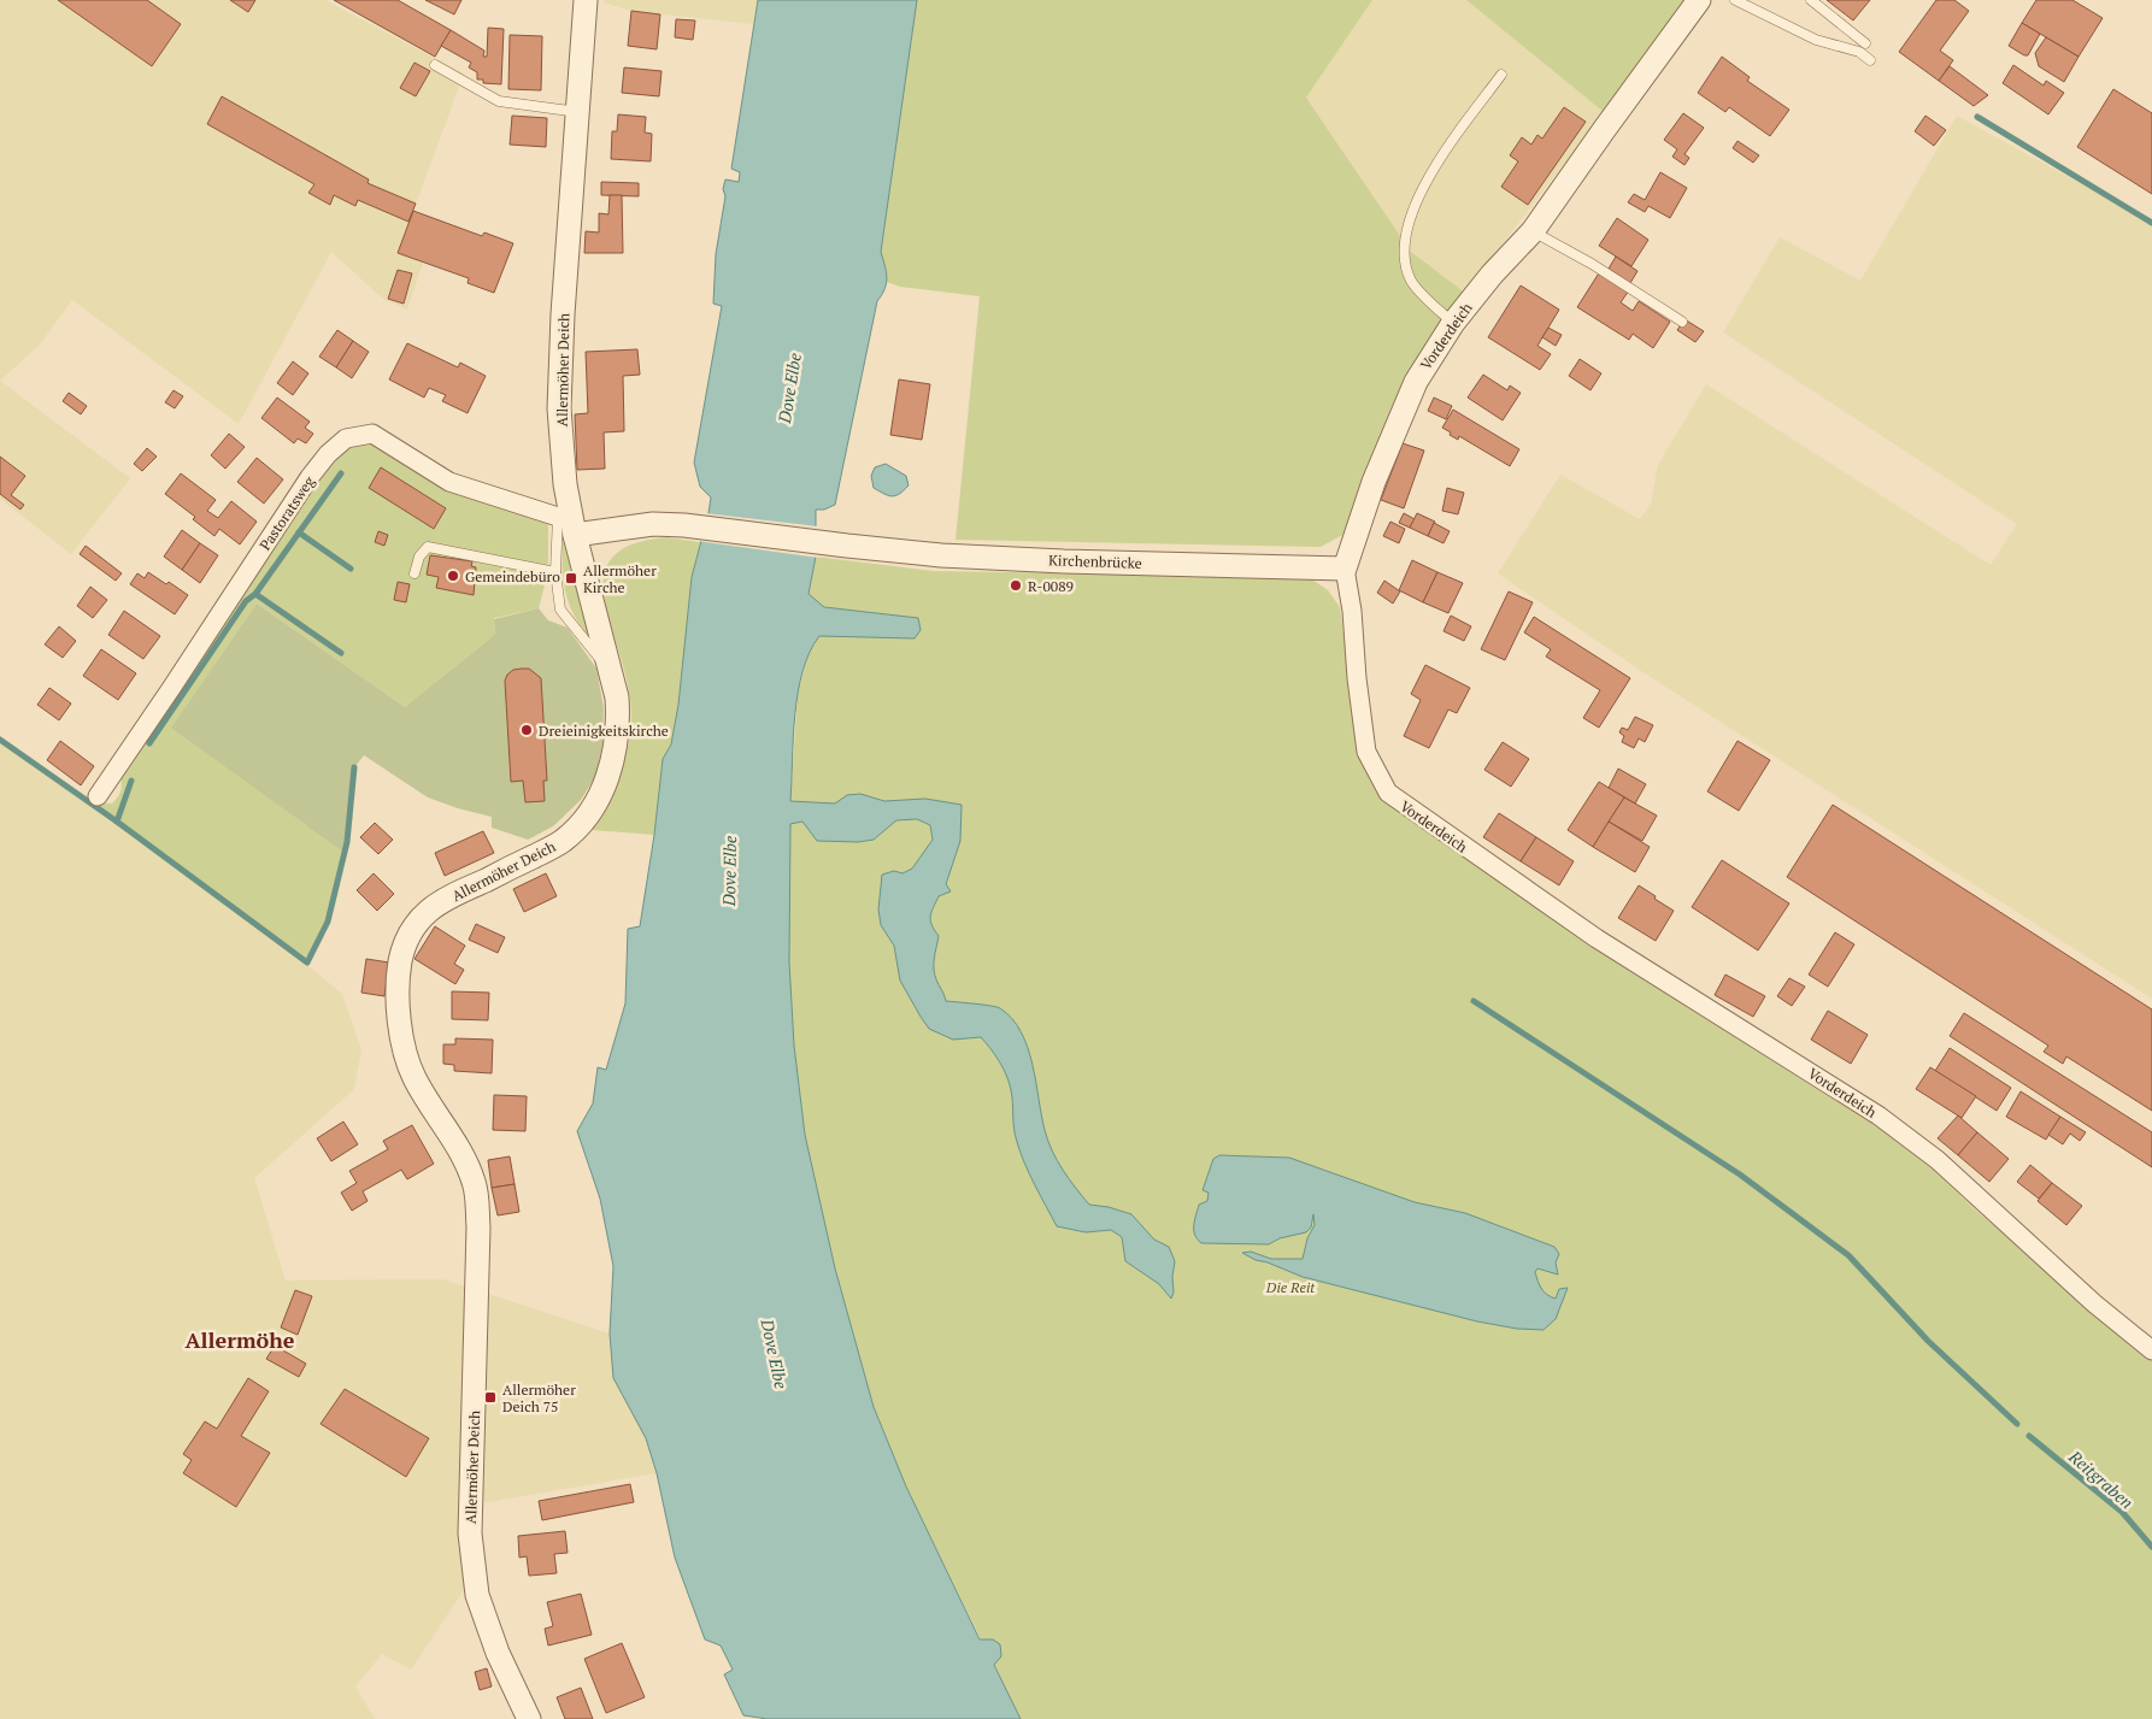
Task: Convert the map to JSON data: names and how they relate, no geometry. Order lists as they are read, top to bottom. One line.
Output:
{"streets":{"street":["Vorderdeich","Allermöher Deich","Pastoratsweg","Kirchenbrücke"]},"crossings":[["Vorderdeich","Kirchenbrücke"],["Allermöher Deich","Pastoratsweg"],["Allermöher Deich","Kirchenbrücke"],["Pastoratsweg","Kirchenbrücke"]],"districts":["Allermöhe"],"water":["Dove Elbe","Reitgraben"],"parks":["Die Reit"],"places":{"other":["Gemeindebüro","R-0089","Dreieinigkeitskirche"],"transit":["Allermöher Kirche","Allermöher Deich 75"]}}
